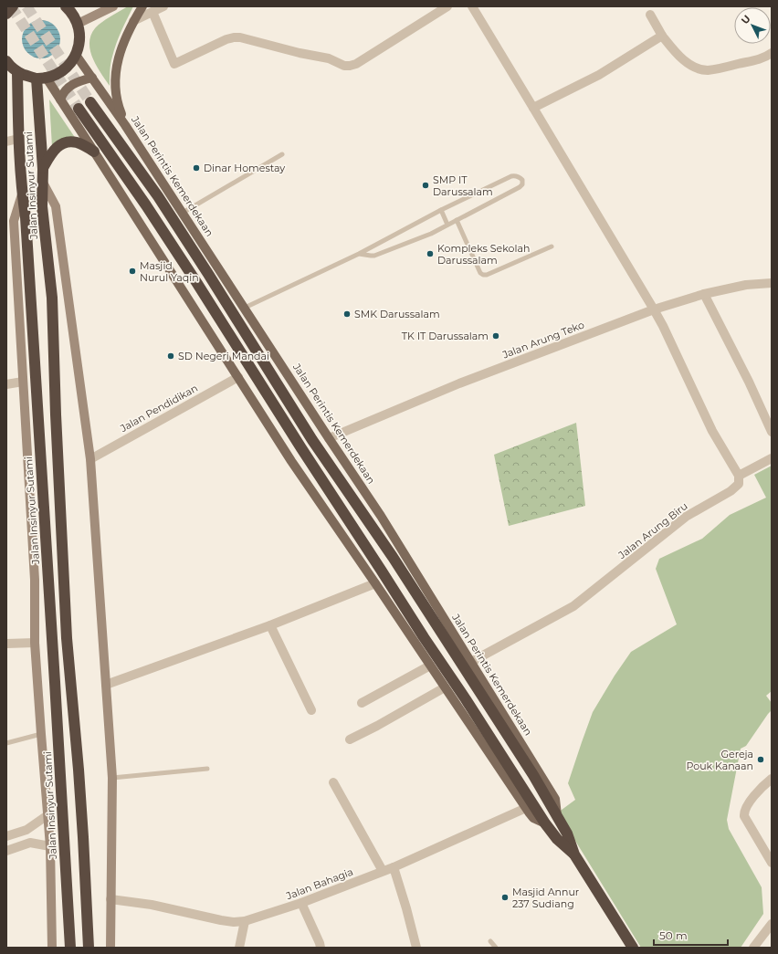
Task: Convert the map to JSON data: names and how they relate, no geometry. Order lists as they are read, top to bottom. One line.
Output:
{"streets":{"highway":["Jalan Perintis Kemerdekaan","Jalan Insinyur Sutami"],"street":["Jalan Arung Teko","Jalan Pendidikan","Jalan Arung Biru","Jalan Bahagia"]},"crossings":[["Jalan Perintis Kemerdekaan","Jalan Insinyur Sutami"],["Jalan Perintis Kemerdekaan","Jalan Arung Teko"],["Jalan Perintis Kemerdekaan","Jalan Pendidikan"],["Jalan Perintis Kemerdekaan","Jalan Arung Biru"],["Jalan Perintis Kemerdekaan","Jalan Bahagia"]],"places":["Dinar Homestay","SMP IT Darussalam","Kompleks Sekolah Darussalam","Masjid Nurul Yaqin","SMK Darussalam","TK IT Darussalam","SD Negeri Mandai","Gereja Pouk Kanaan","Masjid Annur 237 Sudiang"],"scale_bar":"50 m","north":"top left"}
